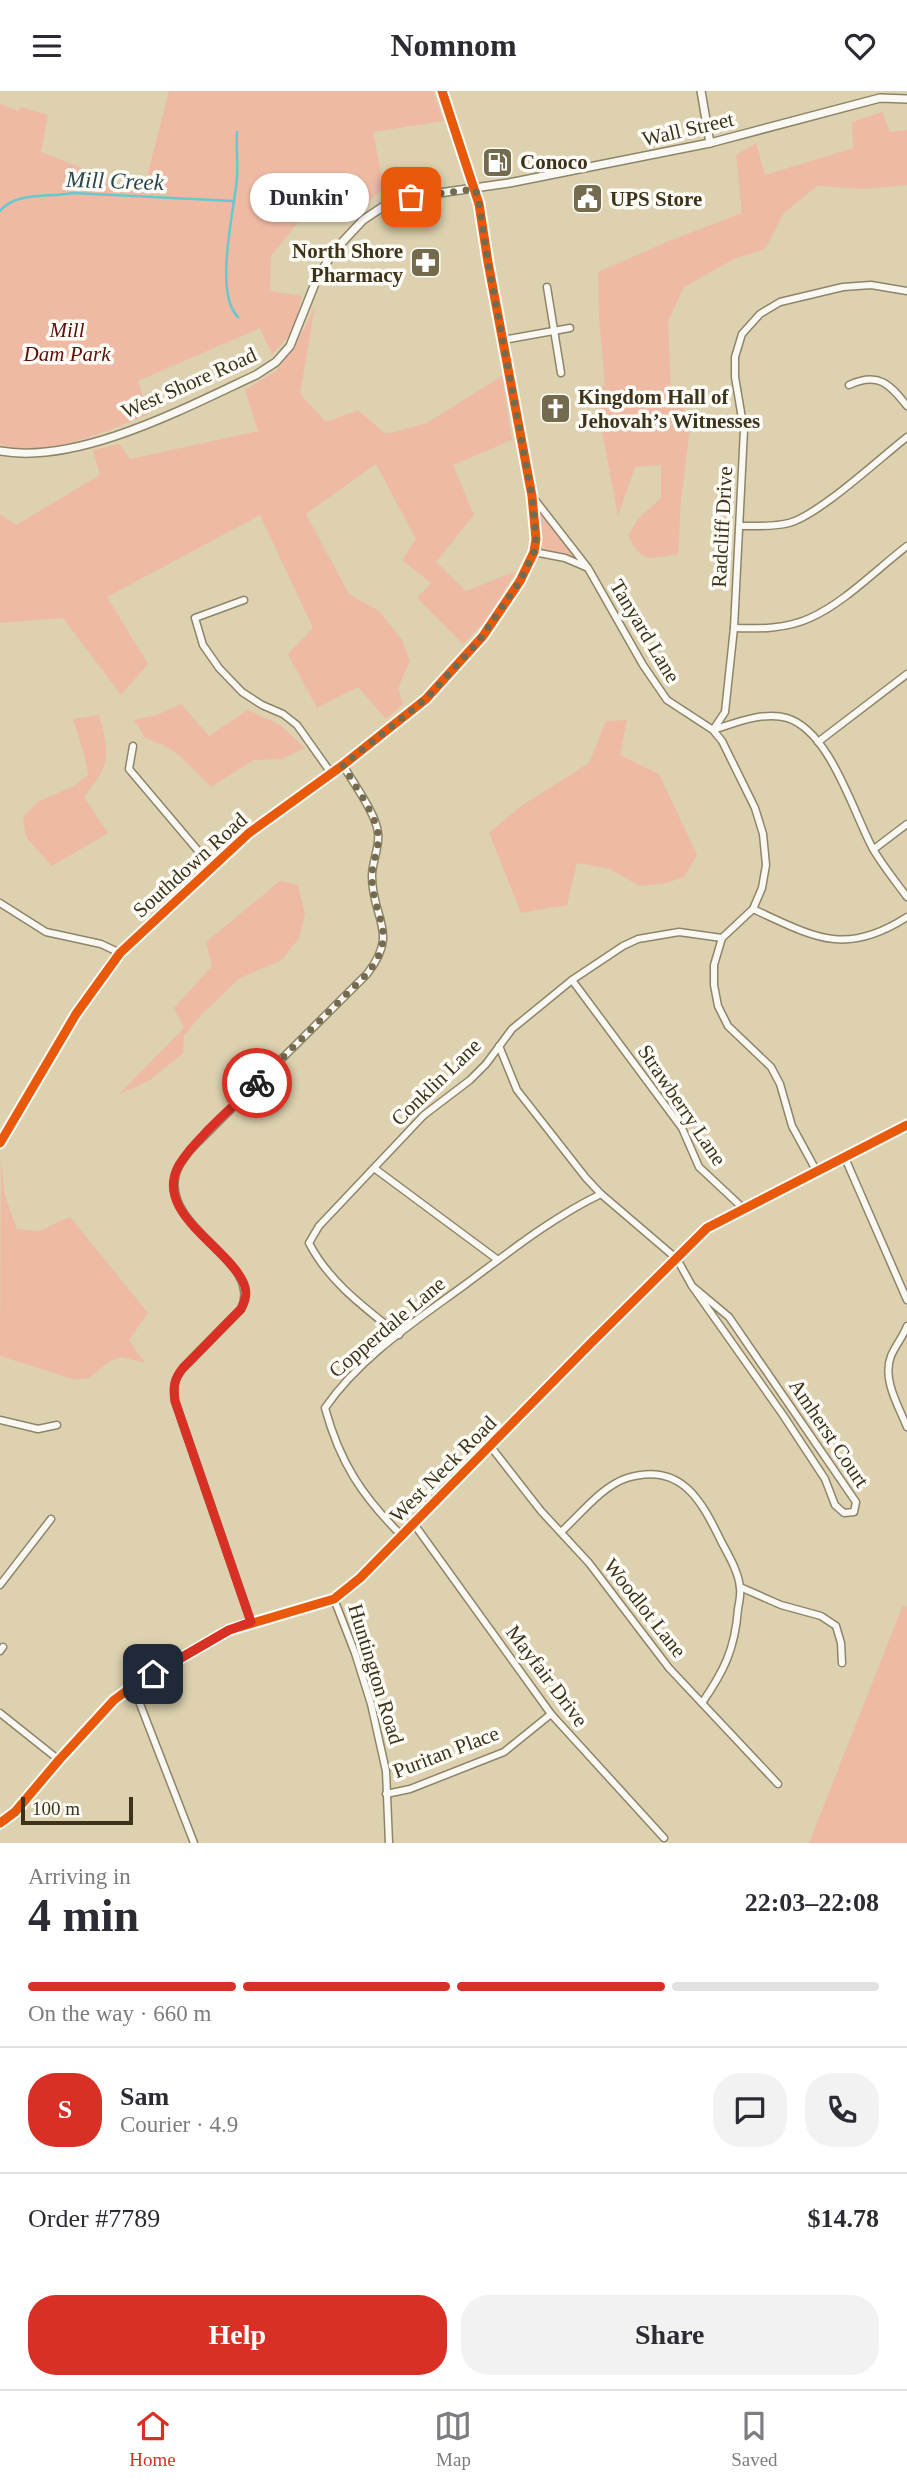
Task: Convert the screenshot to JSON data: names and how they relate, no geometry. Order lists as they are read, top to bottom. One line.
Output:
{"streets":{"street":["Wall Street","West Shore Road","Radcliff Drive","Tanyard Lane","Southdown Road","Conklin Lane","Strawberry Lane","Copperdale Lane","Amherst Court","West Neck Road","Woodlot Lane","Huntington Road","Mayfair Drive","Puritan Place"]},"crossings":[["Wall Street","West Shore Road"],["Wall Street","Southdown Road"],["West Shore Road","Southdown Road"],["Radcliff Drive","Tanyard Lane"],["Tanyard Lane","Southdown Road"],["Conklin Lane","Strawberry Lane"],["Conklin Lane","Copperdale Lane"],["Strawberry Lane","West Neck Road"],["Copperdale Lane","West Neck Road"],["Amherst Court","West Neck Road"],["West Neck Road","Woodlot Lane"],["West Neck Road","Huntington Road"],["West Neck Road","Mayfair Drive"],["Huntington Road","Puritan Place"],["Mayfair Drive","Puritan Place"]],"water":["Mill Creek"],"parks":["Mill Dam Park"],"places":{"fuel station":["Conoco"],"other":["Dunkin'"],"public building":["UPS Store"],"pharmacy":["North Shore Pharmacy"],"church":["Kingdom Hall of Jehovah’s Witnesses"]},"scale_bar":"100 m","page":{"header":"Nomnom","bubble":"Dunkin'","scale":"100 m","heading":["4 min","Arriving in","22:03–22:08"],"panel":["Sam","Courier · 4.9","Order #7789","$14.78"],"bar":"On the way · 660 m","round":"S","buttons":["Help","Share"],"tabs":["Home","Map","Saved"]}}
